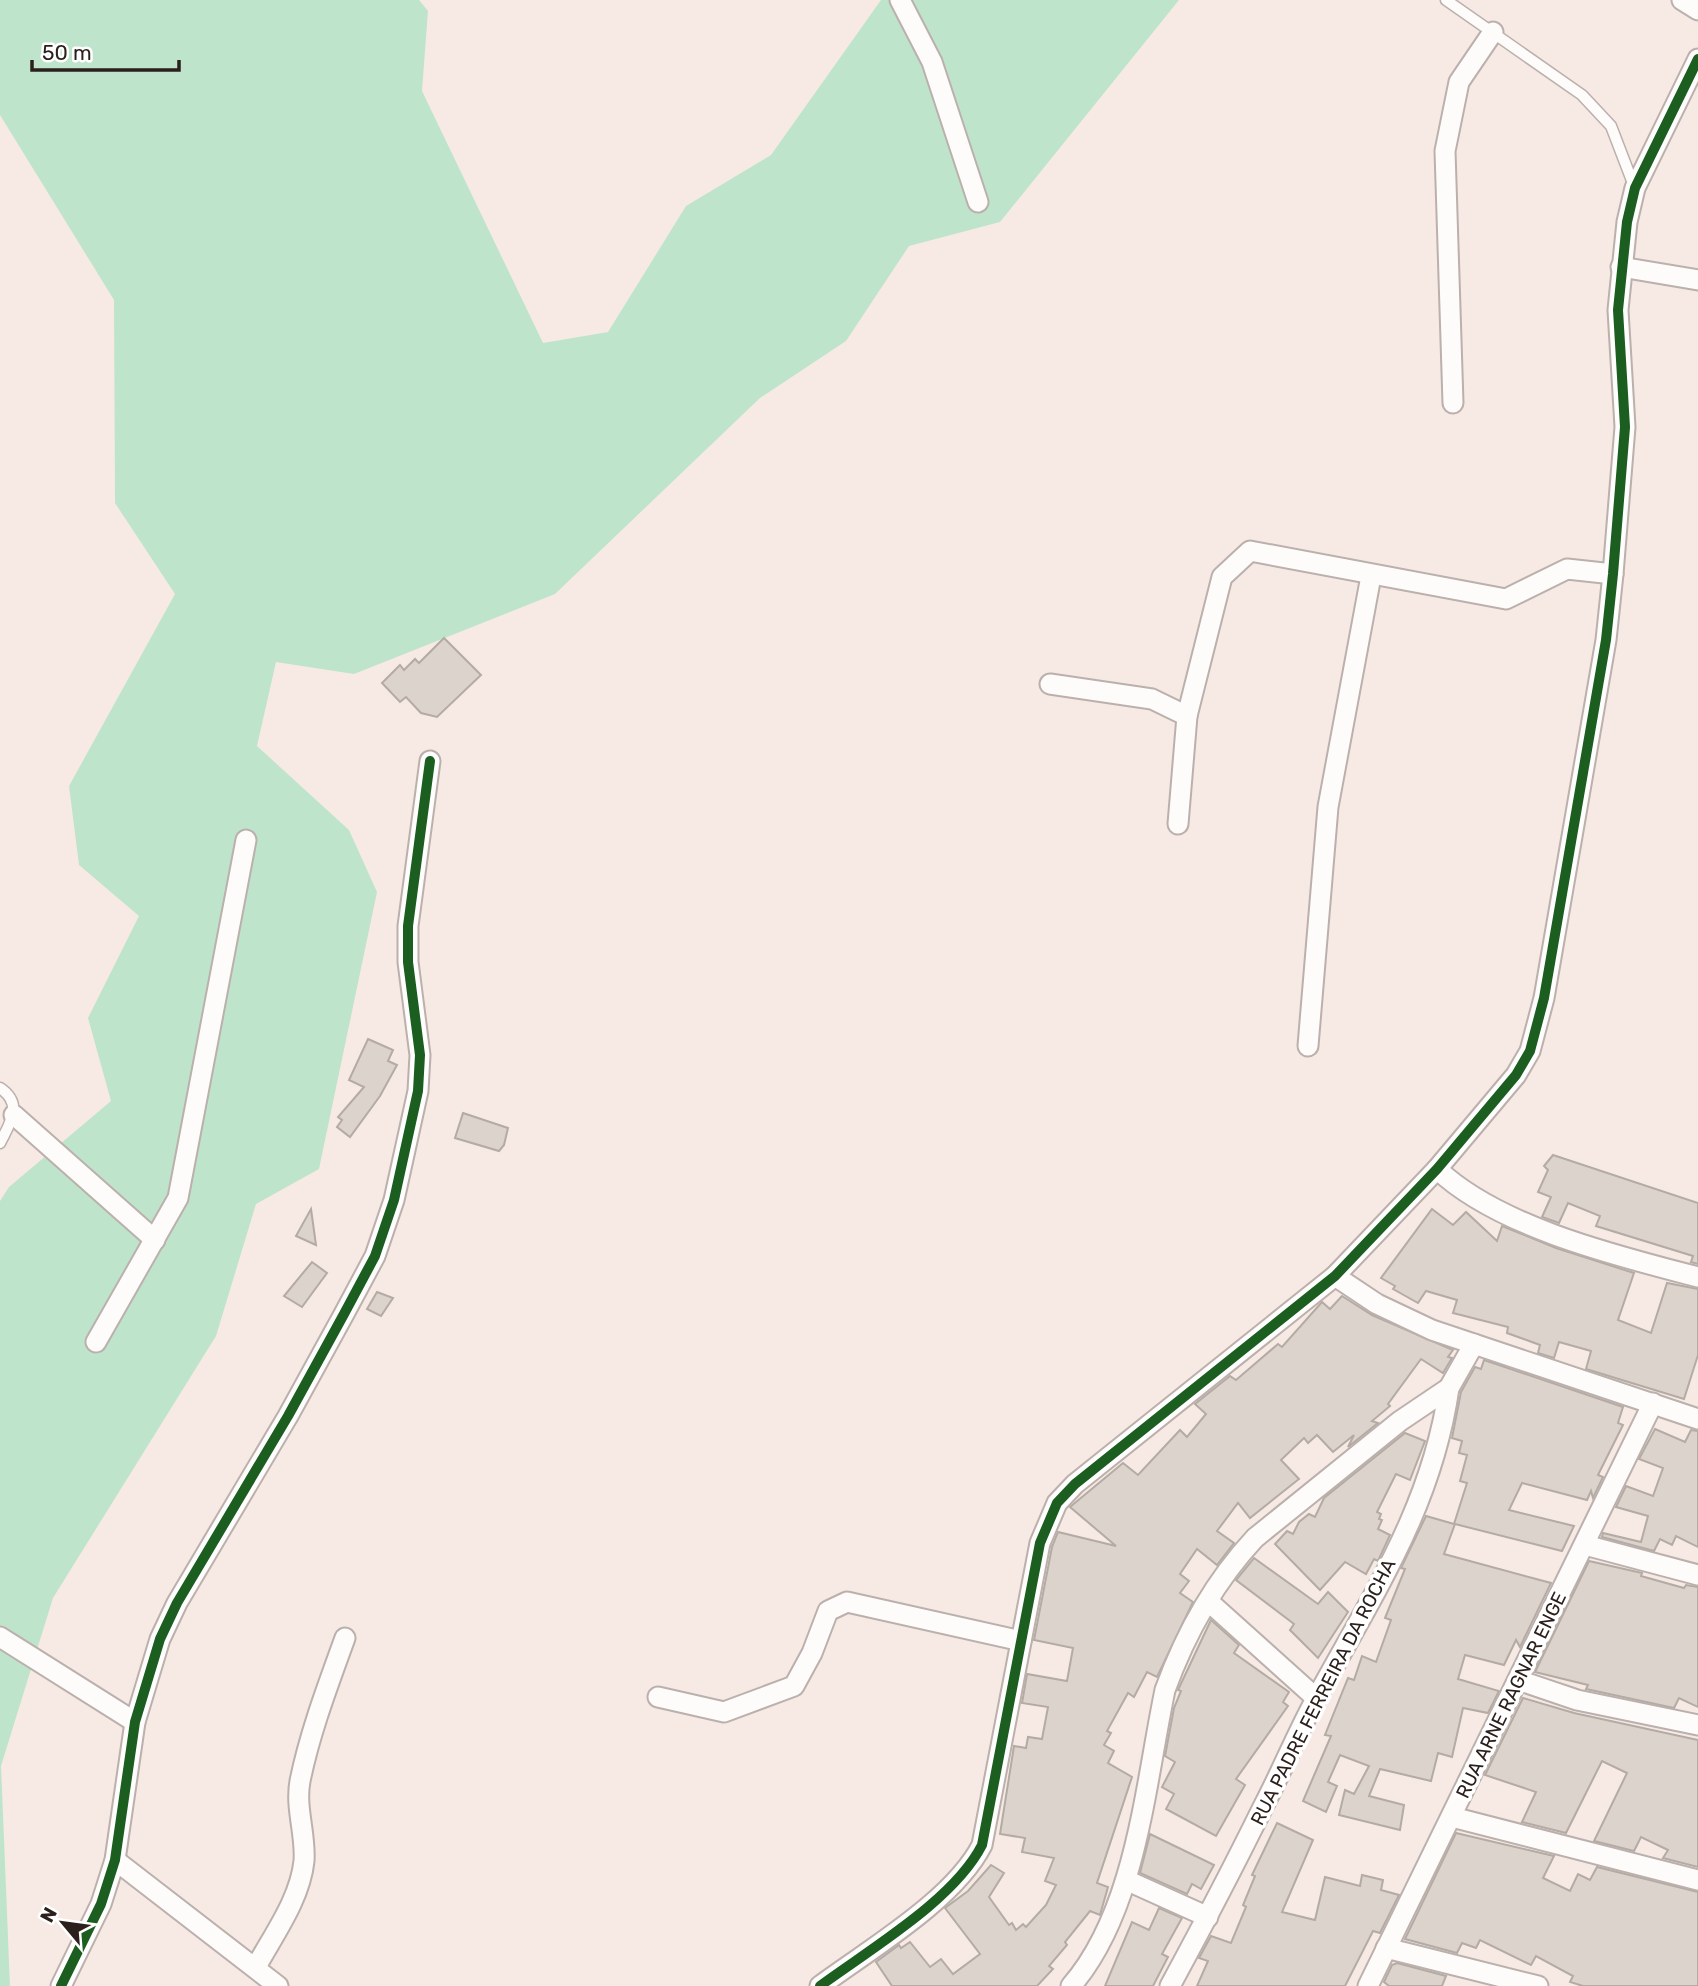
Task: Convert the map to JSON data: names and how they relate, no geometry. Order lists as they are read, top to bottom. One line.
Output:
{"streets":{"street":["RUA PADRE FERREIRA DA ROCHA","RUA ARNE RAGNAR ENGE"]},"scale_bar":"50 m","north":"top left"}
